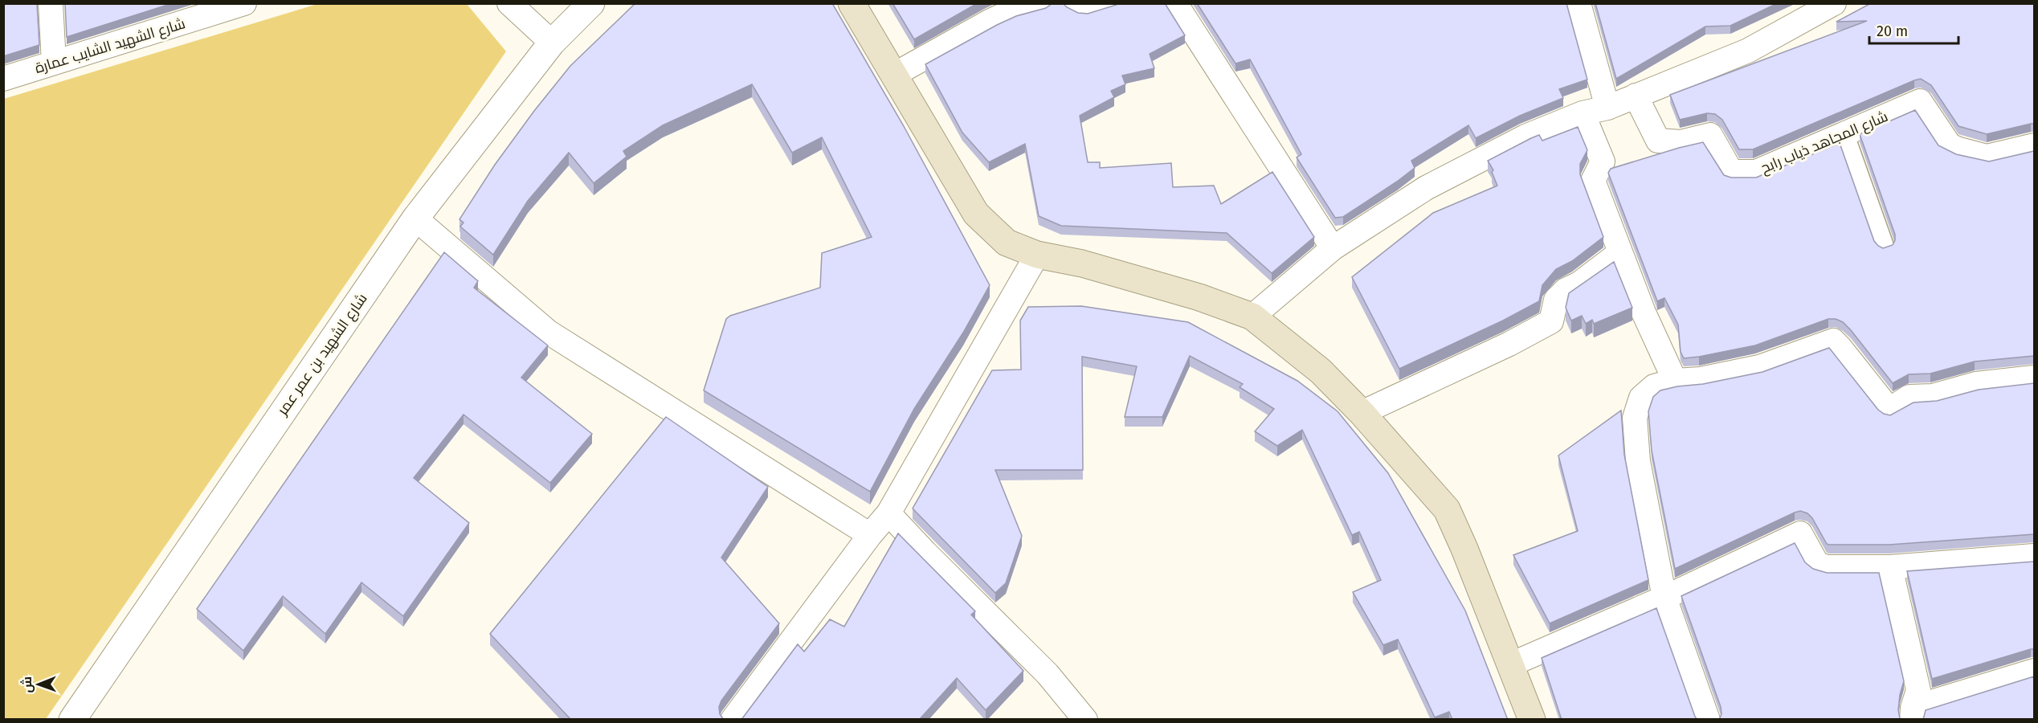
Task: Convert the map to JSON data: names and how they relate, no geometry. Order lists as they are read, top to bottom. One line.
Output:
{"streets":{"street":["شارع الشهيد الشايب عمارة","شارع المجاهد ذياب رابح","شارع الشهيد بن عمر عمر"]},"scale_bar":"20 m","north":"left"}
